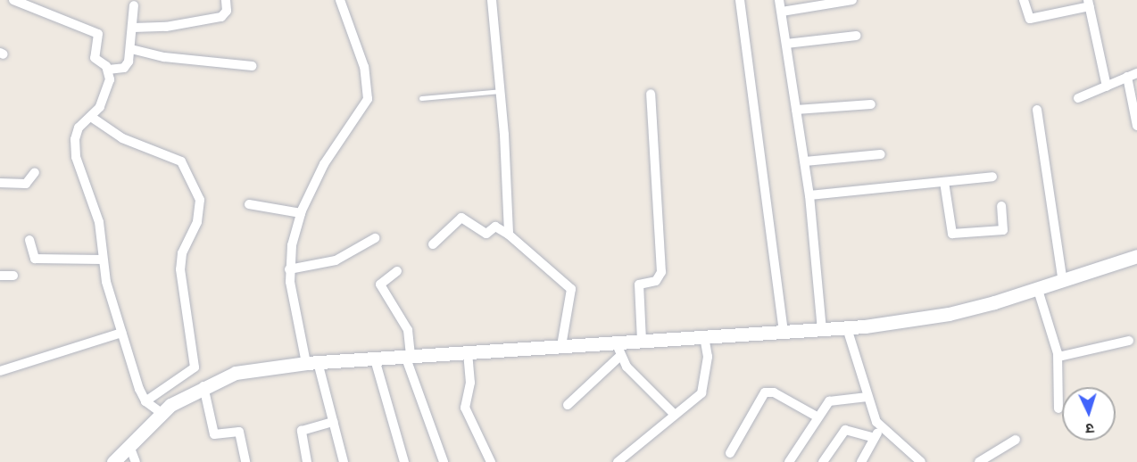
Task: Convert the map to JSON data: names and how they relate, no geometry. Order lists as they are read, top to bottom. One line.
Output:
{"north":"bottom"}
